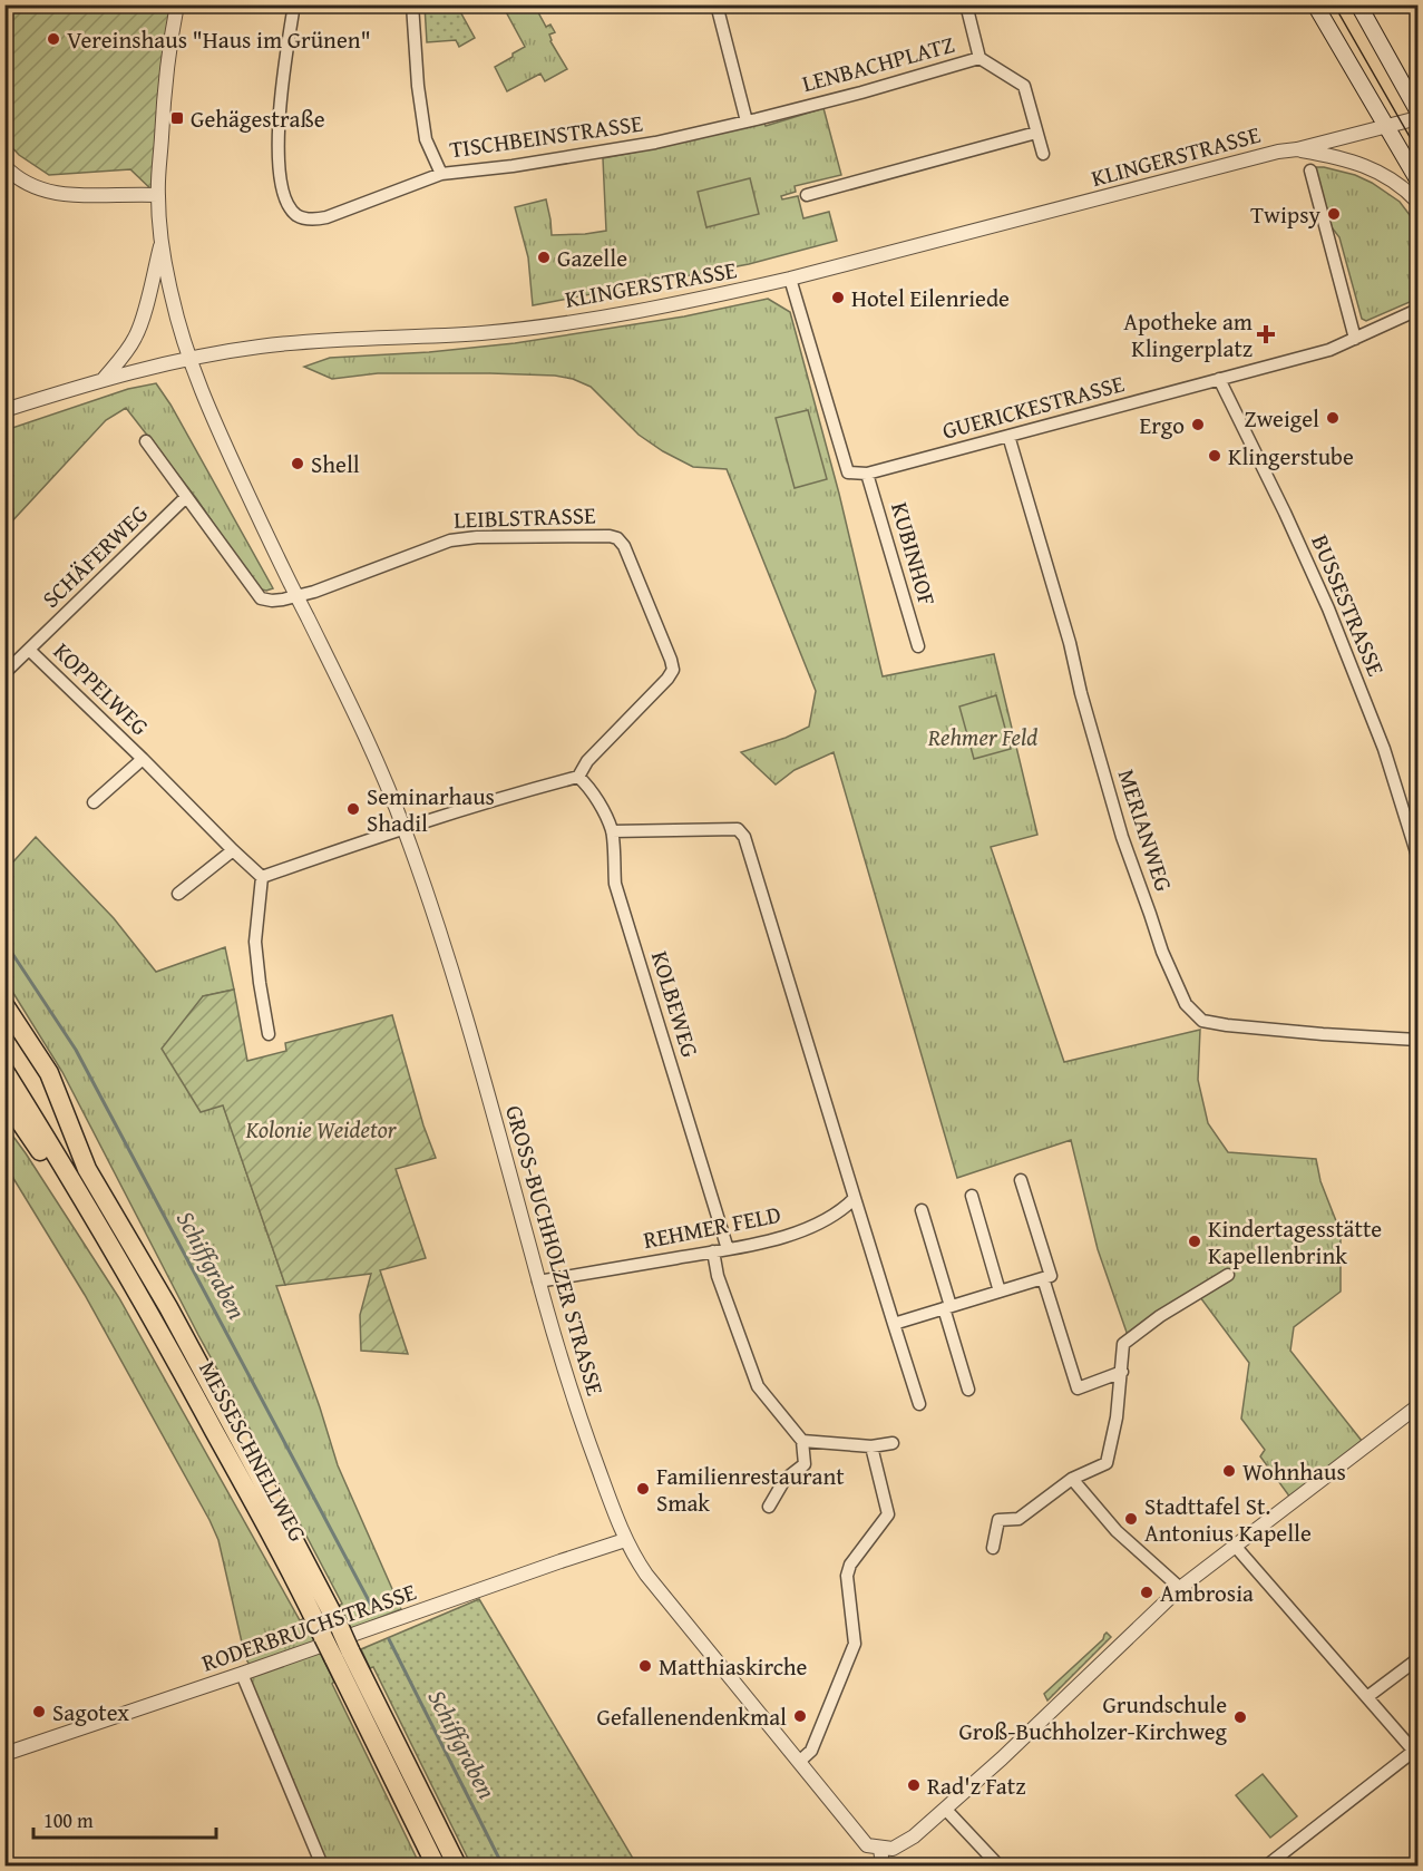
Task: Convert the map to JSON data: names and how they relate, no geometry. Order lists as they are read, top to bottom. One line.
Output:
{"streets":{"highway":["MESSESCHNELLWEG"],"street":["LENBACHPLATZ","TISCHBEINSTRASSE","KLINGERSTRASSE","GUERICKESTRASSE","LEIBLSTRASSE","KUBINHOF","SCHÄFERWEG","BUSSESTRASSE","KOPPELWEG","MERIANWEG","KOLBEWEG","REHMER FELD","GROSS-BUCHHOLZER STRASSE","RODERBRUCHSTRASSE"]},"crossings":[["LENBACHPLATZ","TISCHBEINSTRASSE"],["KLINGERSTRASSE","GROSS-BUCHHOLZER STRASSE"],["GUERICKESTRASSE","KUBINHOF"],["GUERICKESTRASSE","BUSSESTRASSE"],["GUERICKESTRASSE","MERIANWEG"],["LEIBLSTRASSE","KOLBEWEG"],["LEIBLSTRASSE","GROSS-BUCHHOLZER STRASSE"],["SCHÄFERWEG","KOPPELWEG"],["KOLBEWEG","REHMER FELD"],["REHMER FELD","GROSS-BUCHHOLZER STRASSE"],["GROSS-BUCHHOLZER STRASSE","RODERBRUCHSTRASSE"]],"water":["Schiffgraben"],"parks":["Rehmer Feld","Kolonie Weidetor"],"places":{"other":["Vereinshaus \"Haus im Grünen\"","Twipsy","Gazelle","Hotel Eilenriede","Zweigel","Ergo","Klingerstube","Shell","Seminarhaus Shadil","Kindertagesstätte Kapellenbrink","Wohnhaus","Familienrestaurant Smak","Stadttafel St. Antonius Kapelle","Ambrosia","Matthiaskirche","Sagotex","Gefallenendenkmal","Grundschule Groß-Buchholzer-Kirchweg","Rad'z Fatz"],"transit":["Gehägestraße"],"health":["Apotheke am Klingerplatz"]},"scale_bar":"100 m"}
